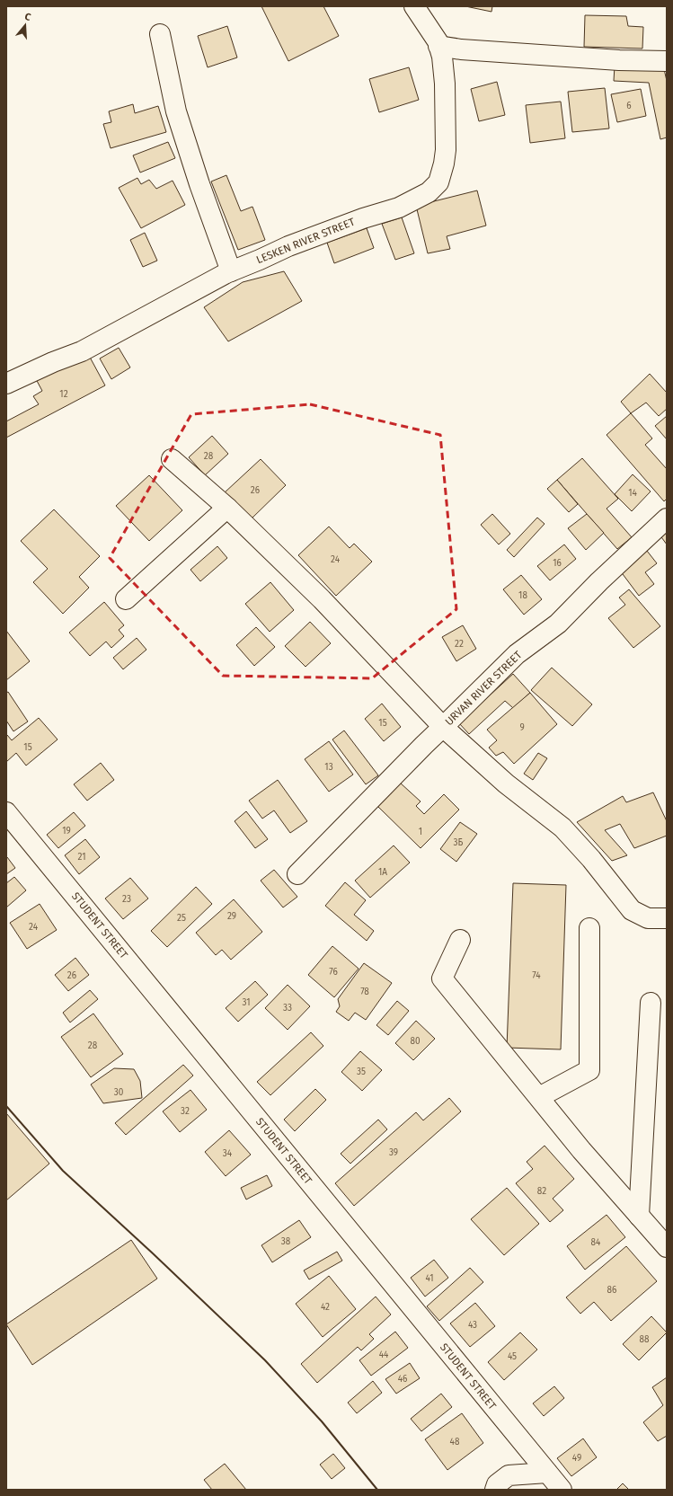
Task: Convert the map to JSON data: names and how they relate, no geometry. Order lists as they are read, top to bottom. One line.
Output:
{"streets":{"street":["LESKEN RIVER STREET","URVAN RIVER STREET","STUDENT STREET"]},"house_numbers":["6","12","28","26","14","24","16","18","22","15","9","15","13","19","1","3Б","21","1А","23","29","25","24","76","26","74","78","31","33","80","28","35","30","32","39","34","82","38","84","41","86","42","43","88","44","45","46","48","49"],"north":"top"}
